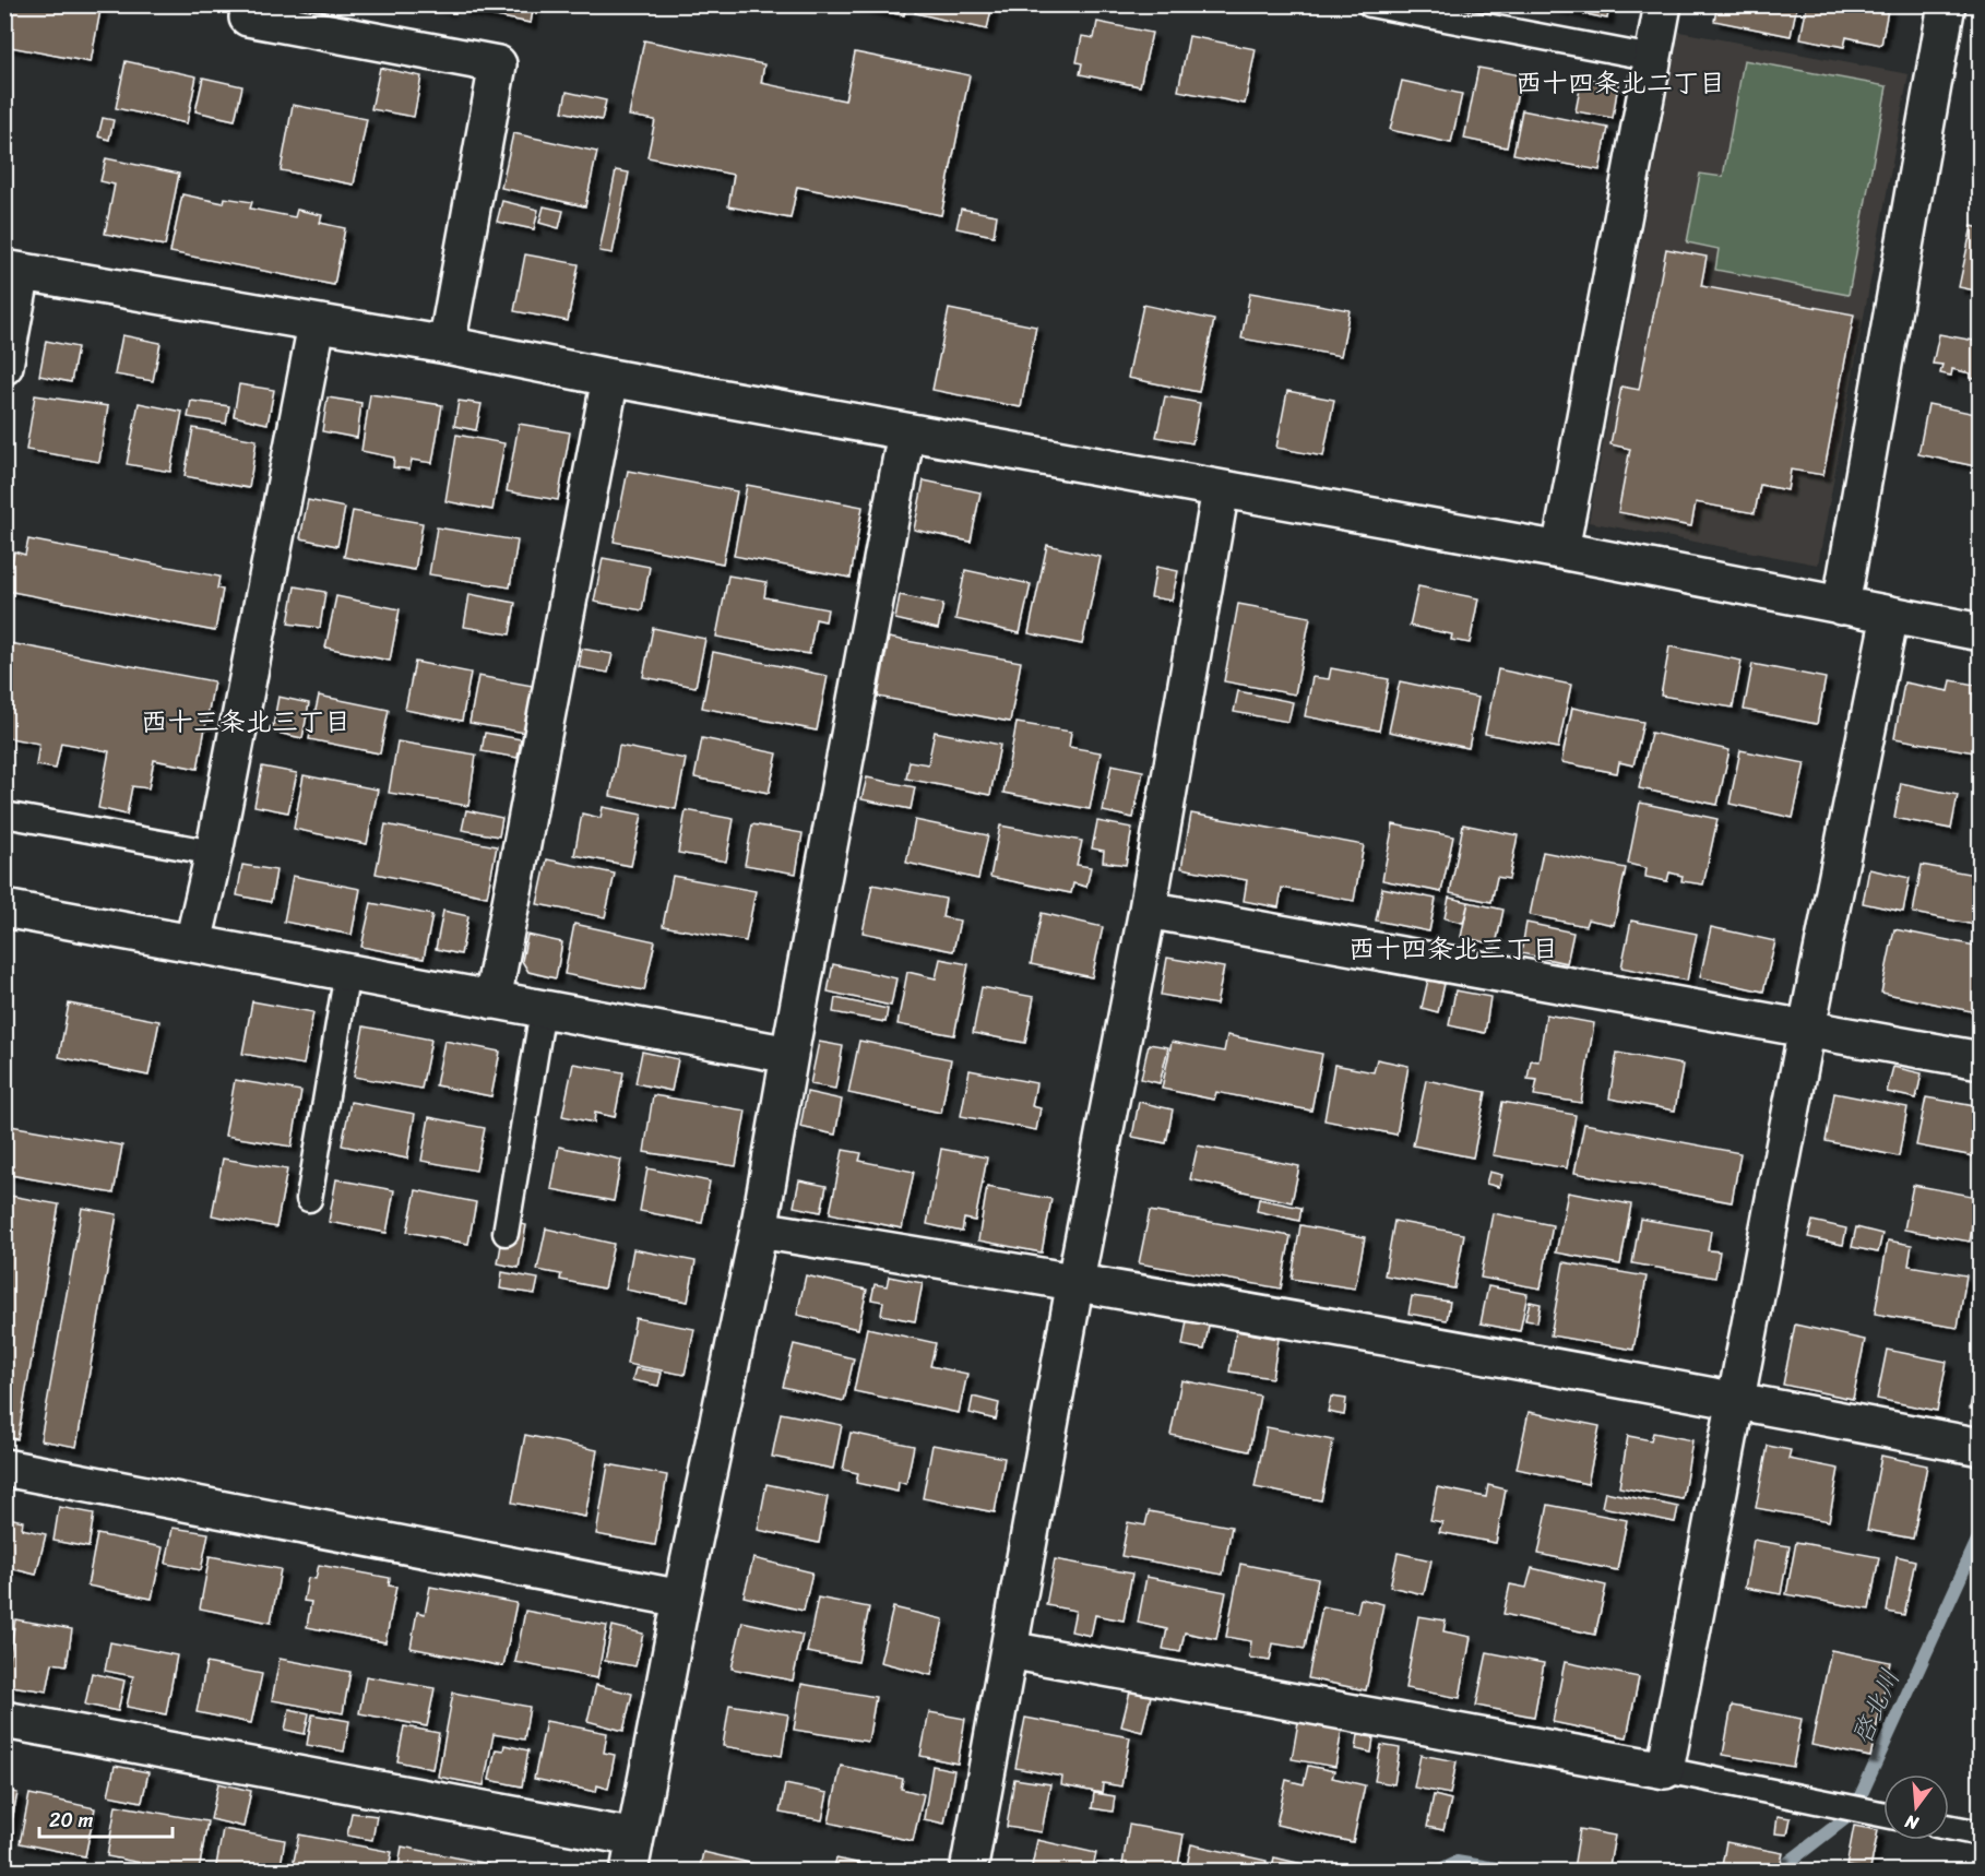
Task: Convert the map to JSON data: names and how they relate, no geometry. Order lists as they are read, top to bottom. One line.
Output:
{"districts":["西十四条北二丁目","西十三条北三丁目","西十四条北三丁目"],"water":["啓北川"],"scale_bar":"20 m","north":"bottom"}
